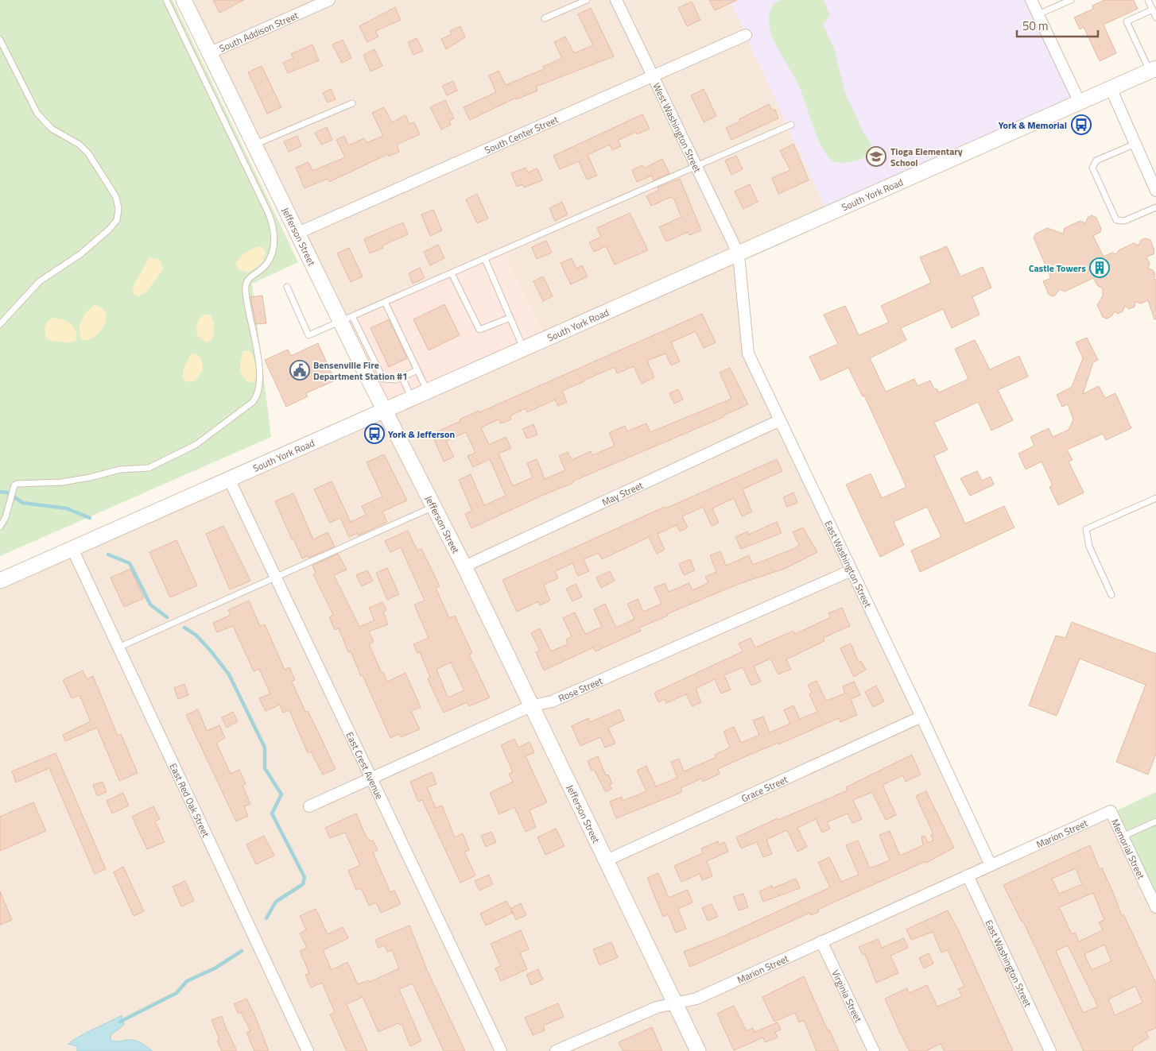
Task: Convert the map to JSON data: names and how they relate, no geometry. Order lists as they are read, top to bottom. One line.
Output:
{"streets":{"main road":["South York Road","Jefferson Street"],"street":["South Addison Street","West Washington Street","South Center Street","May Street","East Washington Street","Rose Street","East Crest Avenue","Grace Street","East Red Oak Street","Marion Street","Memorial Street","Virginia Street"]},"crossings":[["South Addison Street","Jefferson Street"],["West Washington Street","South Center Street"],["West Washington Street","South York Road"],["West Washington Street","East Washington Street"],["South Center Street","Jefferson Street"],["South York Road","Jefferson Street"],["South York Road","East Washington Street"],["South York Road","East Crest Avenue"],["South York Road","East Red Oak Street"],["Jefferson Street","May Street"],["Jefferson Street","Rose Street"],["Jefferson Street","Grace Street"],["Jefferson Street","Marion Street"],["May Street","East Washington Street"],["East Washington Street","Rose Street"],["East Washington Street","Grace Street"],["East Washington Street","Marion Street"],["Rose Street","East Crest Avenue"],["Marion Street","Memorial Street"],["Marion Street","Virginia Street"]],"places":{"bus stop":["York & Memorial","York & Jefferson"],"school or university":["Tioga Elementary School"],"building":["Castle Towers"],"public building":["Bensenville Fire Department Station #1"]},"scale_bar":"50 m"}
